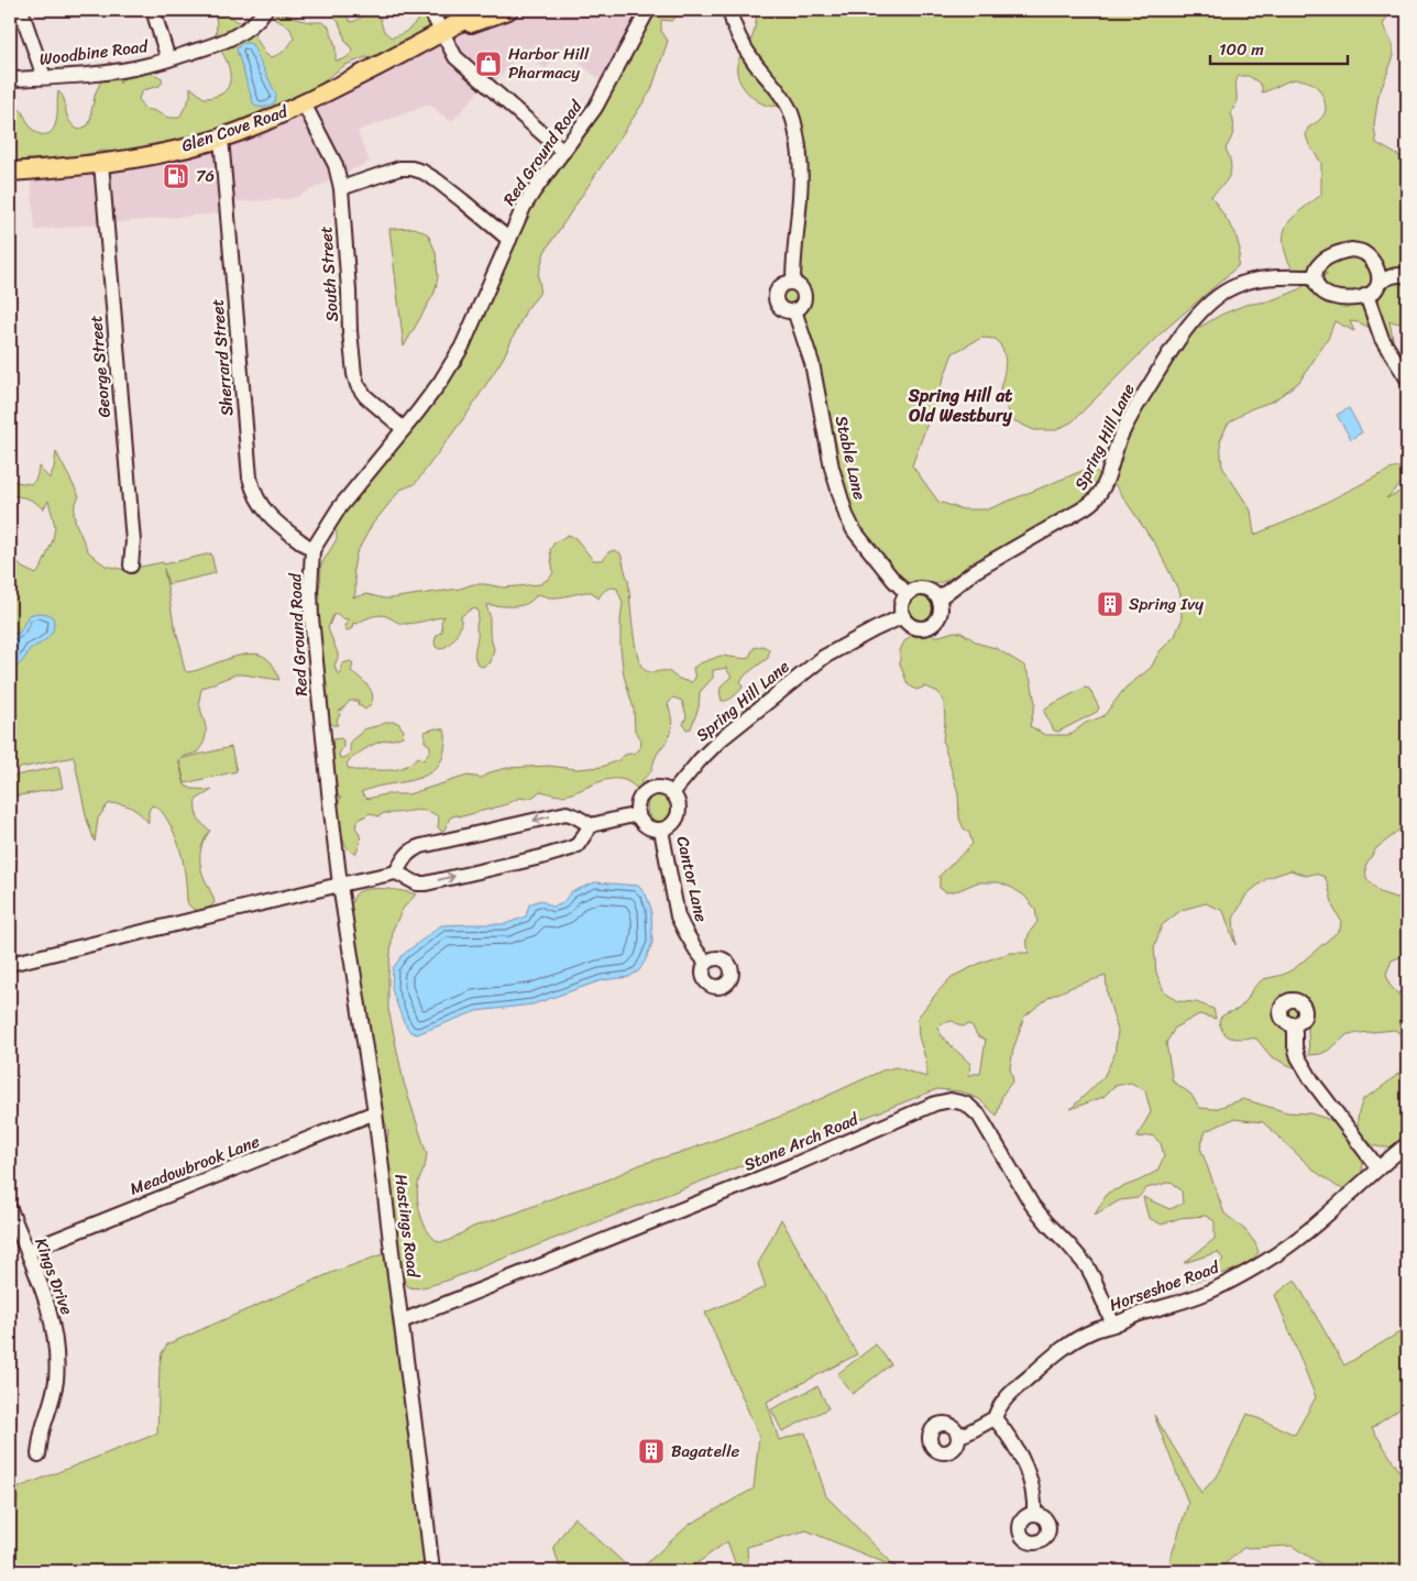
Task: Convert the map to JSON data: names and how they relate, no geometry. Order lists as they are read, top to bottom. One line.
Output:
{"streets":{"main road":["Glen Cove Road"],"street":["Woodbine Road","Red Ground Road","South Street","Sherrard Street","George Street","Spring Hill Lane","Stable Lane","Cantor Lane","Stone Arch Road","Meadowbrook Lane","Hastings Road","Kings Drive","Horseshoe Road"]},"crossings":[["Glen Cove Road","South Street"],["Glen Cove Road","Sherrard Street"],["Glen Cove Road","George Street"],["Red Ground Road","South Street"],["Red Ground Road","Sherrard Street"],["Red Ground Road","Hastings Road"],["Spring Hill Lane","Stable Lane"],["Spring Hill Lane","Cantor Lane"],["Stone Arch Road","Hastings Road"],["Stone Arch Road","Horseshoe Road"],["Meadowbrook Lane","Hastings Road"],["Meadowbrook Lane","Kings Drive"]],"districts":["Spring Hill at Old Westbury"],"places":{"shop":["Harbor Hill Pharmacy"],"fuel station":["76"],"building":["Spring Ivy","Bagatelle"]},"scale_bar":"100 m"}
